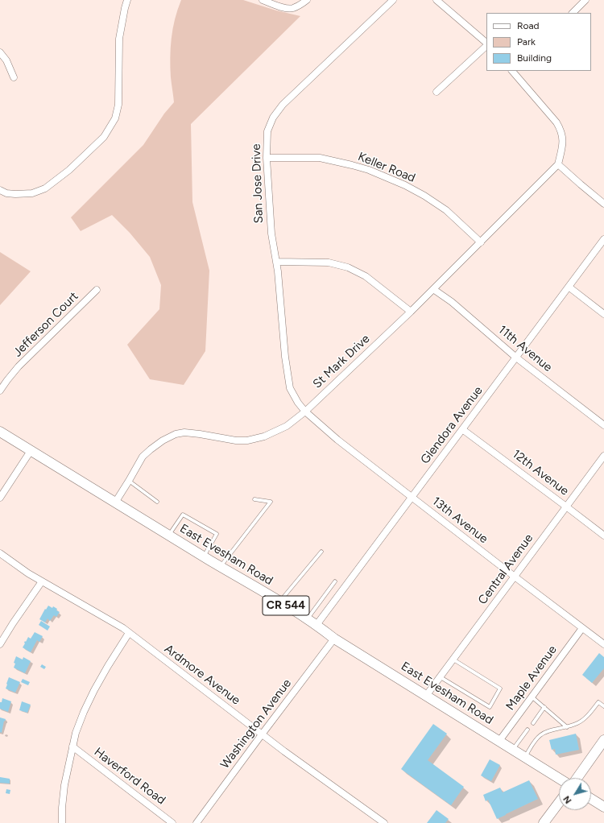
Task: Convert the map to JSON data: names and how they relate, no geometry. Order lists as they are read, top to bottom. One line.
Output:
{"streets":{"main road":["East Evesham Road","CR 544"],"street":["Keller Road","San Jose Drive","Jefferson Court","11th Avenue","St Mark Drive","Glendora Avenue","12th Avenue","13th Avenue","Central Avenue","Ardmore Avenue","Maple Avenue","Washington Avenue","Haverford Road"]},"crossings":[["Keller Road","San Jose Drive"],["Keller Road","St Mark Drive"],["San Jose Drive","St Mark Drive"],["San Jose Drive","13th Avenue"],["11th Avenue","St Mark Drive"],["11th Avenue","Glendora Avenue"],["St Mark Drive","13th Avenue"],["St Mark Drive","East Evesham Road"],["Glendora Avenue","12th Avenue"],["Glendora Avenue","13th Avenue"],["Glendora Avenue","East Evesham Road"],["12th Avenue","Central Avenue"],["13th Avenue","Central Avenue"],["13th Avenue","Maple Avenue"],["East Evesham Road","Central Avenue"],["East Evesham Road","Maple Avenue"],["East Evesham Road","Washington Avenue"],["Ardmore Avenue","Washington Avenue"]],"legend":["Road","Park","Building"],"north":"bottom left"}
